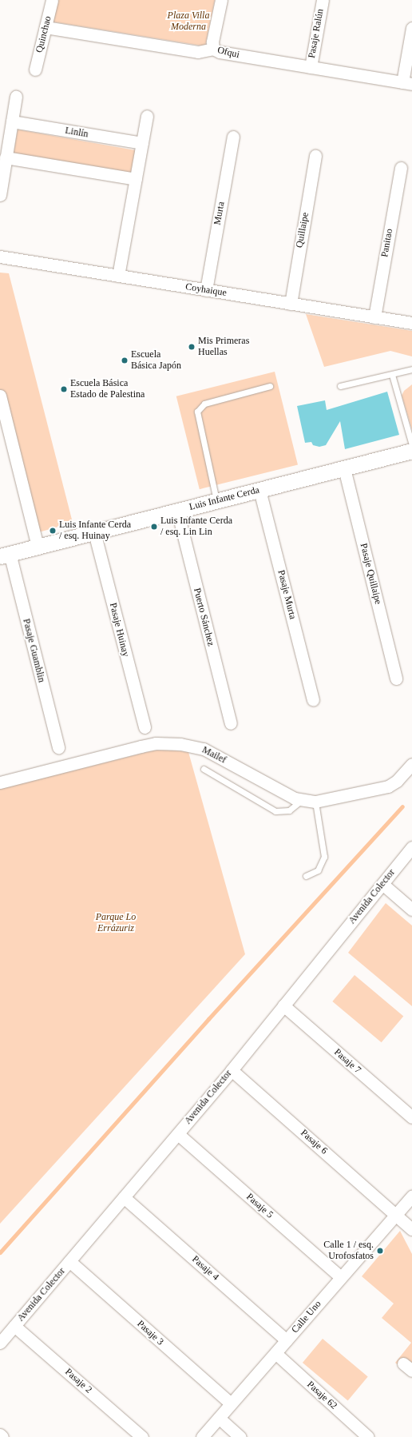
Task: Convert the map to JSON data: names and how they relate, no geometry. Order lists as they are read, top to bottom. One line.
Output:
{"streets":{"street":["Pasaje Ralún","Quinchao","Ofqui","Linlín","Murta","Quillaipe","Panitao","Coyhaique","Luis Infante Cerda","Pasaje Quillaipe","Pasaje Murta","Puerto Sánchez","Pasaje Huinay","Pasaje Guamblin","Mailef","Avenida Colector","Pasaje 7","Pasaje 6","Pasaje 5","Pasaje 4","Calle Uno","Pasaje 3","Pasaje 2","Pasaje 62"]},"crossings":[["Pasaje Ralún","Ofqui"],["Quinchao","Ofqui"],["Murta","Coyhaique"],["Quillaipe","Coyhaique"],["Panitao","Coyhaique"],["Luis Infante Cerda","Pasaje Quillaipe"],["Luis Infante Cerda","Pasaje Murta"],["Luis Infante Cerda","Puerto Sánchez"],["Luis Infante Cerda","Pasaje Huinay"],["Luis Infante Cerda","Pasaje Guamblin"],["Avenida Colector","Pasaje 7"],["Avenida Colector","Pasaje 6"],["Avenida Colector","Pasaje 5"],["Avenida Colector","Pasaje 4"],["Avenida Colector","Pasaje 3"],["Avenida Colector","Pasaje 2"],["Pasaje 6","Calle Uno"],["Pasaje 5","Calle Uno"],["Pasaje 4","Calle Uno"],["Calle Uno","Pasaje 3"],["Calle Uno","Pasaje 62"]],"parks":["Plaza Villa Moderna","Parque Lo Errázuriz"],"places":["Mis Primeras Huellas","Escuela Básica Japón","Escuela Básica Estado de Palestina","Luis Infante Cerda / esq. Lin Lin","Luis Infante Cerda / esq. Huinay","Calle 1 / esq. Urofosfatos"]}
